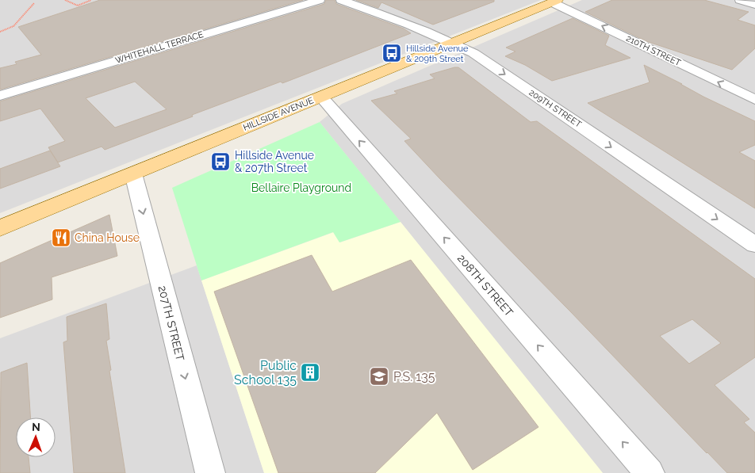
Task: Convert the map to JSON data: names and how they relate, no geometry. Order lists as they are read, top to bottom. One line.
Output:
{"streets":{"main road":["HILLSIDE AVENUE"],"street":["WHITEHALL TERRACE","210TH STREET","209TH STREET","208TH STREET","207TH STREET"]},"crossings":[["210TH STREET","HILLSIDE AVENUE"],["209TH STREET","HILLSIDE AVENUE"],["HILLSIDE AVENUE","208TH STREET"],["HILLSIDE AVENUE","207TH STREET"]],"one_way":["210TH STREET","209TH STREET","208TH STREET","207TH STREET"],"parks":["Bellaire Playground"],"places":{"bus stop":["Hillside Avenue & 209th Street","Hillside Avenue & 207th Street"],"restaurant":["China House"],"building":["Public School 135"],"school or university":["P.S. 135"]},"north":"top"}
